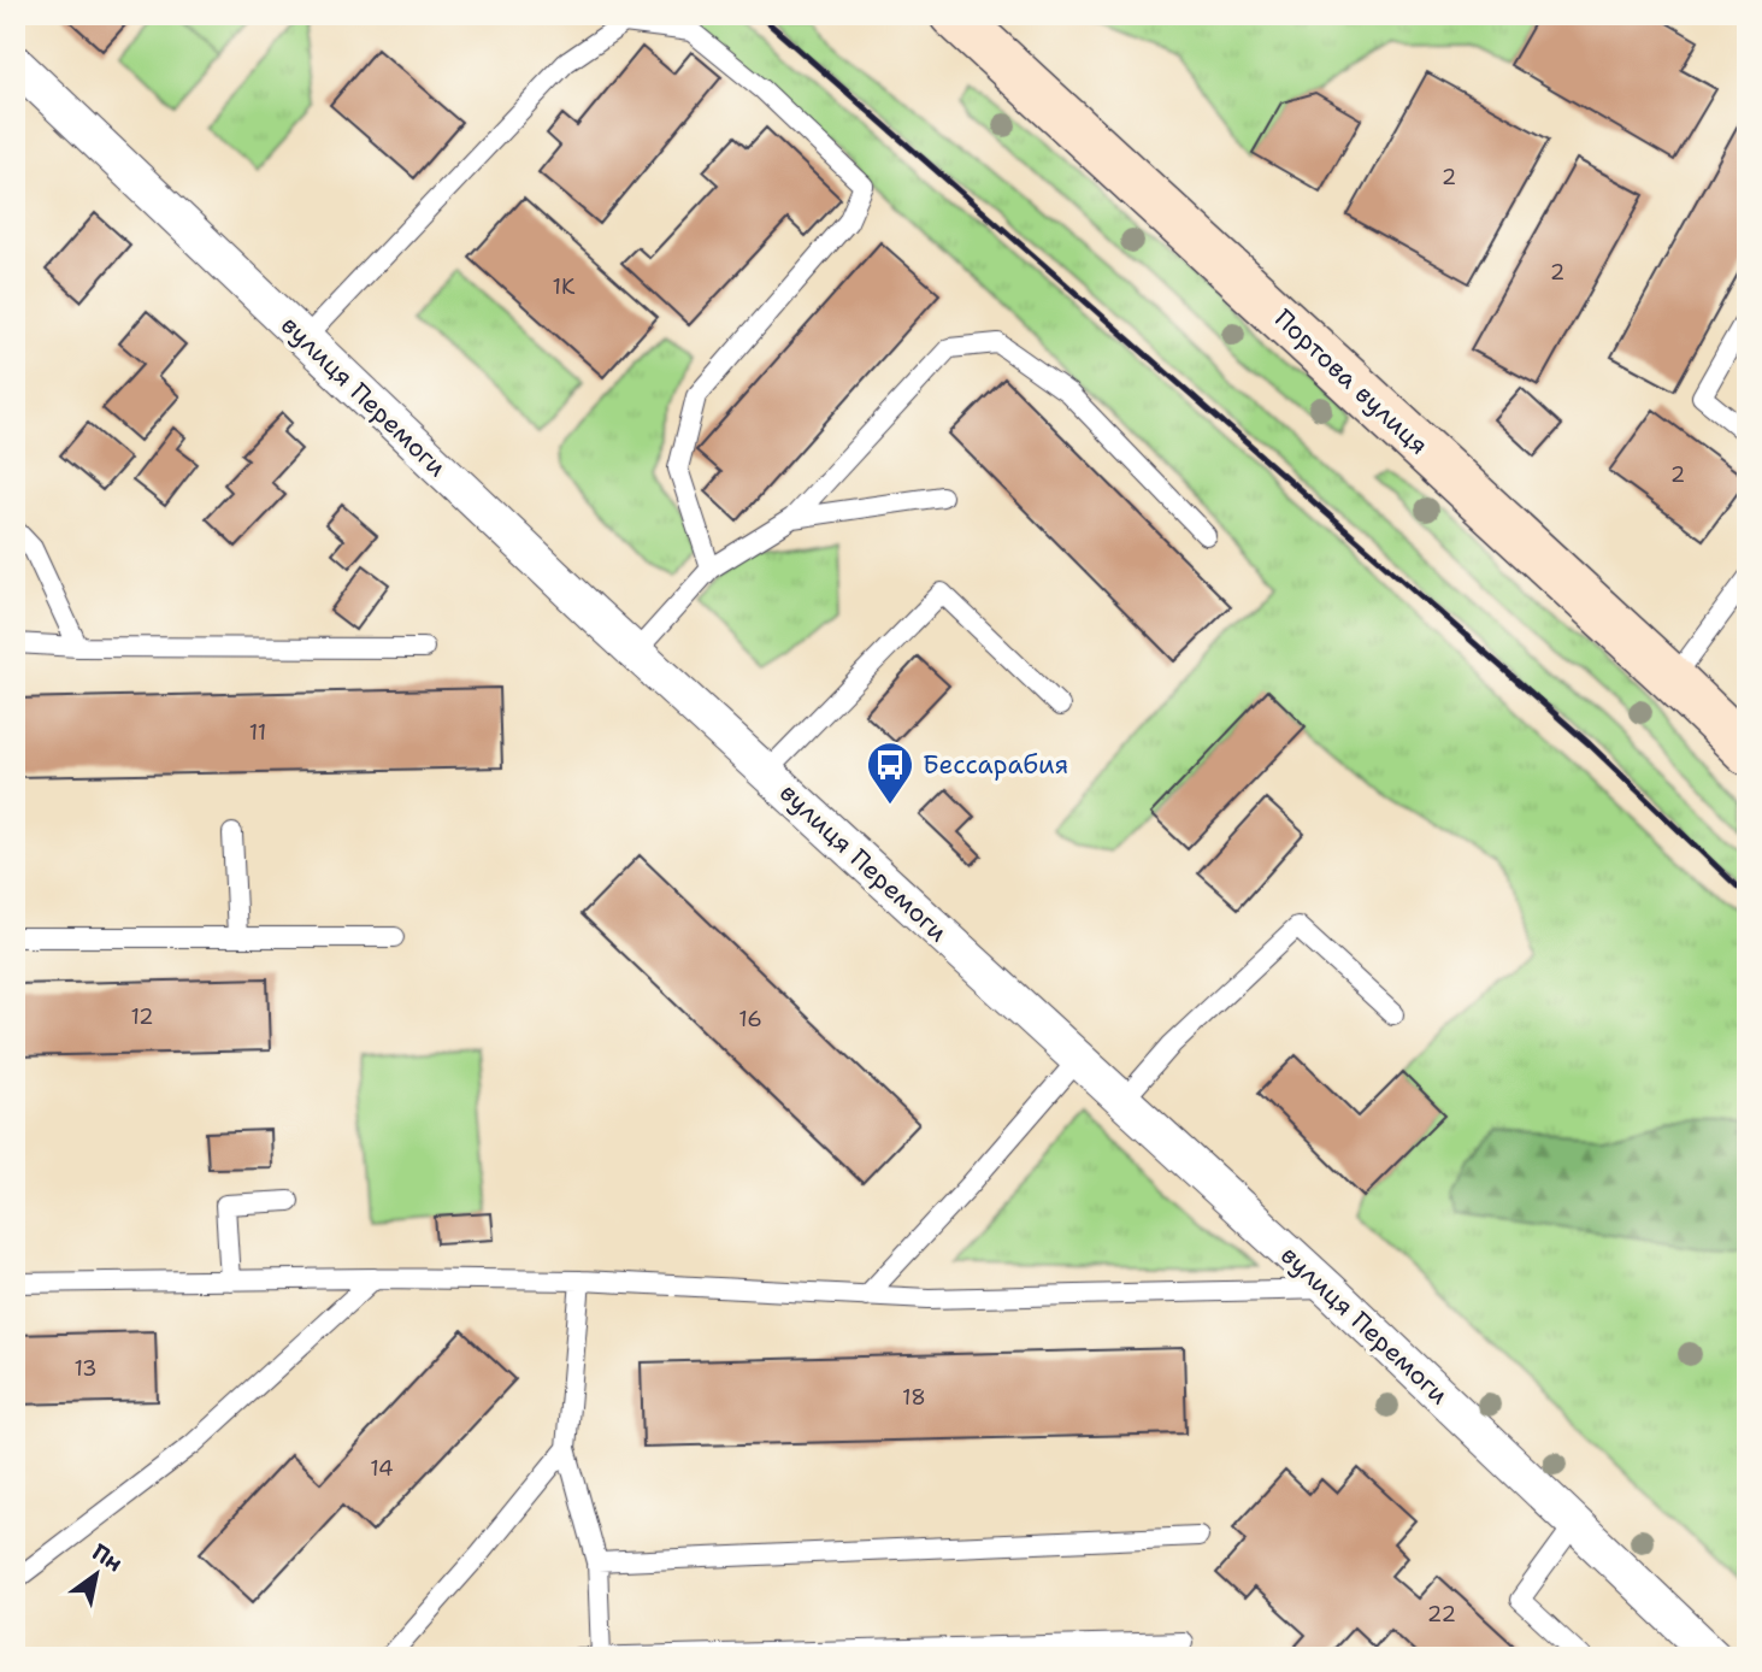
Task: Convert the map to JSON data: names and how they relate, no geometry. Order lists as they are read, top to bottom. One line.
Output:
{"streets":{"main road":["Портова вулиця"],"street":["вулиця Перемоги"]},"places":{"bus stop":["Бессарабия"]},"house_numbers":["2","2","1К","2","11","12","16","13","18","14","22"],"north":"top right"}
